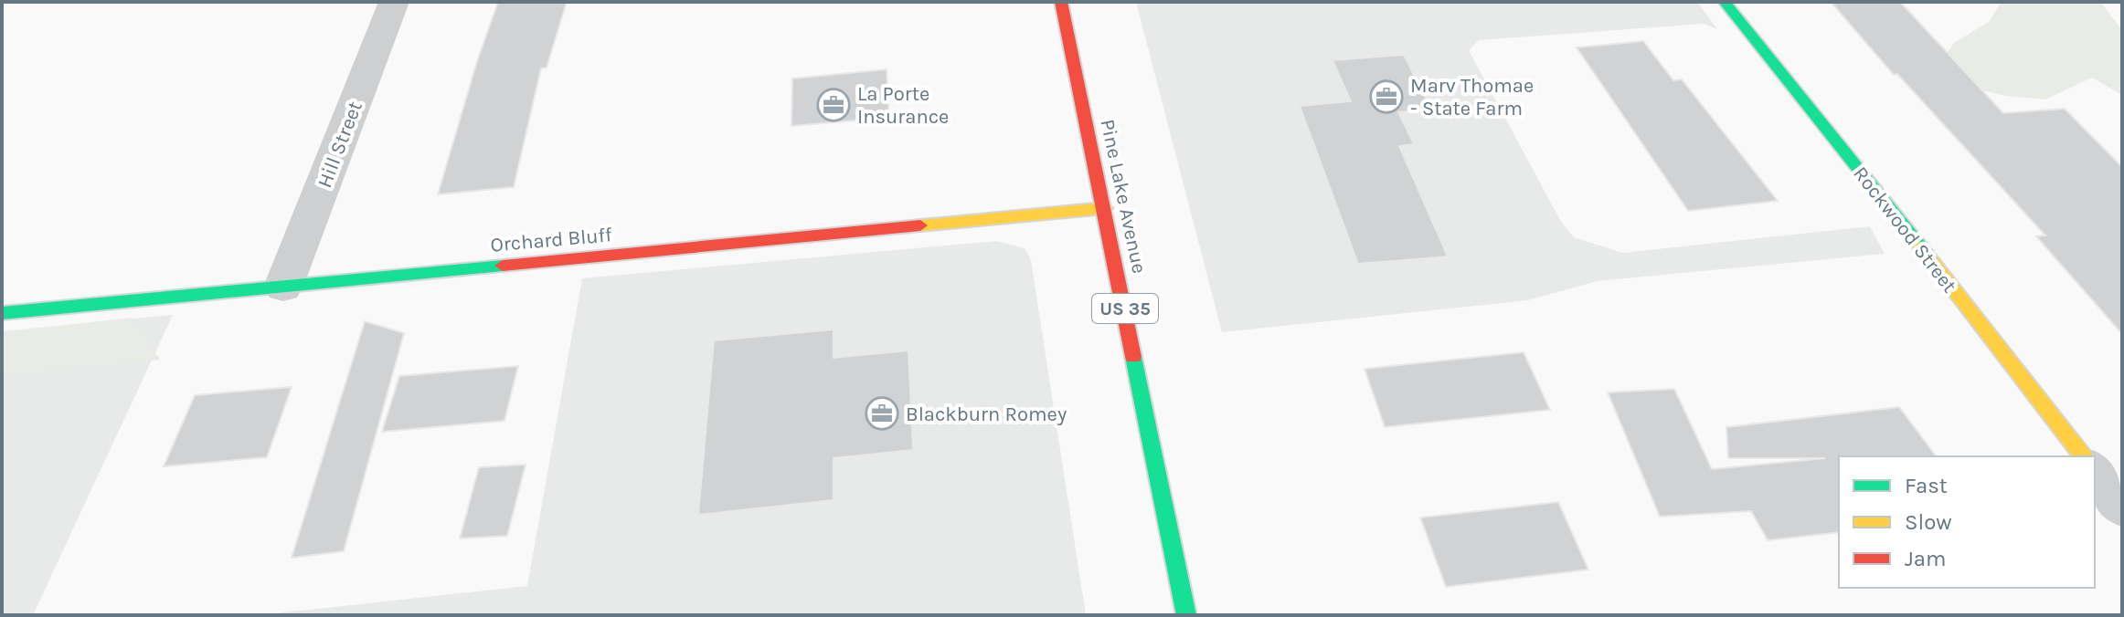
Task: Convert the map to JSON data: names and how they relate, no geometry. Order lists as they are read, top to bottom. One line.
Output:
{"streets":{"street":["Hill Street","Pine Lake Avenue","Rockwood Street","Orchard Bluff","US 35"]},"crossings":[["Hill Street","Orchard Bluff"],["Pine Lake Avenue","Orchard Bluff"]],"places":{"office":["Marv Thomae - State Farm","La Porte Insurance","Blackburn Romey"]},"legend":["Fast","Slow","Jam"]}
